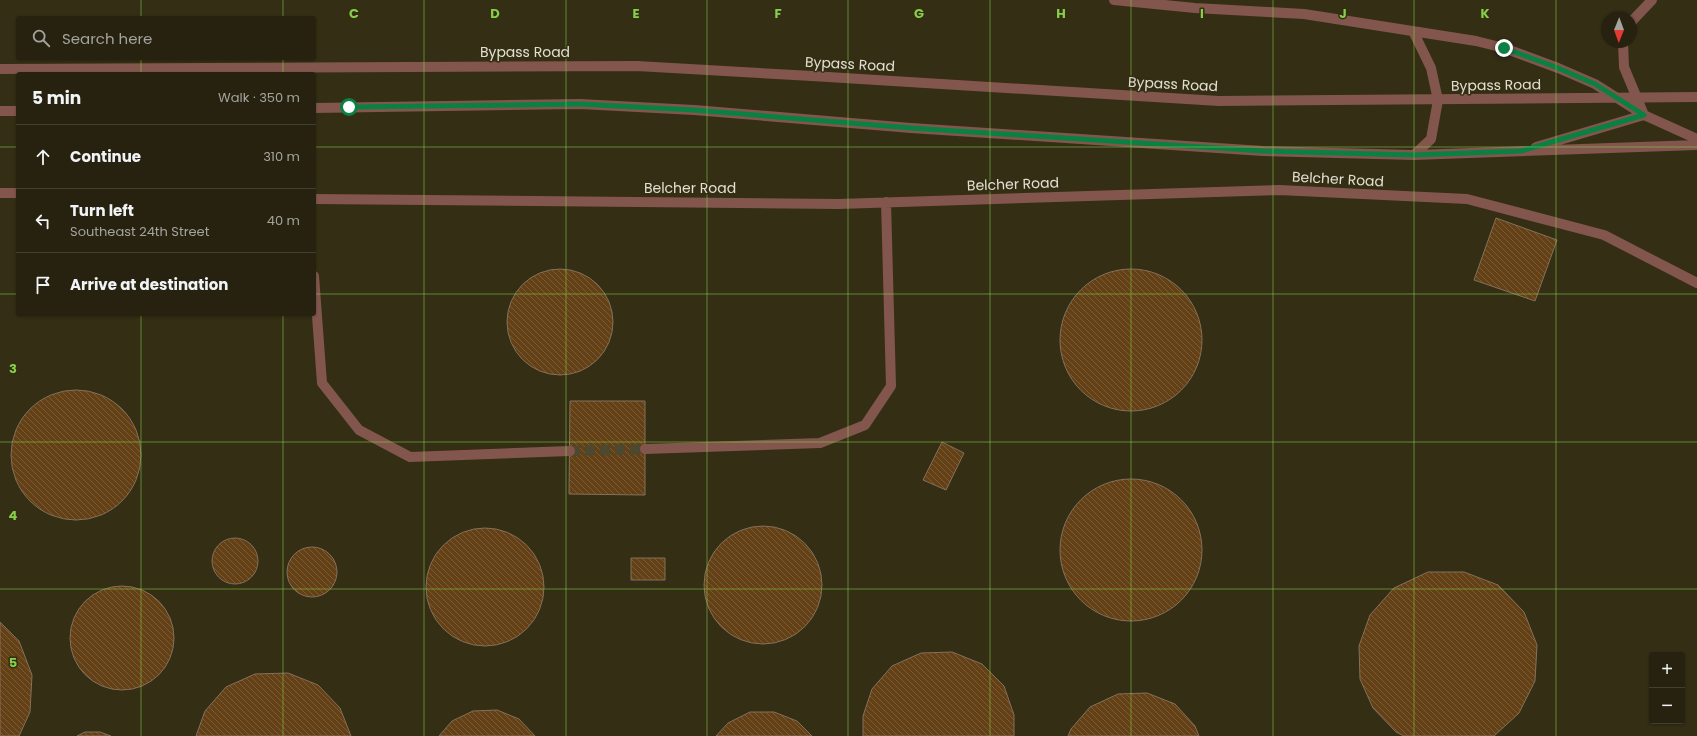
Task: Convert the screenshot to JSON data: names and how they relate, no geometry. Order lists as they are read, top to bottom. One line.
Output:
{"streets":{"street":["Bypass Road","Belcher Road"]},"north":"bottom","page":{"search":"Search here","heading":["5 min","Walk · 350 m"],"list":[["Continue","310 m"],["Turn left","Southeast 24th Street","40 m"],"Arrive at destination"],"map_buttons":["+","−"]},"grid":{"columns":["C","D","E","F","G","H","I","J","K"],"rows":["3","4","5"]}}
